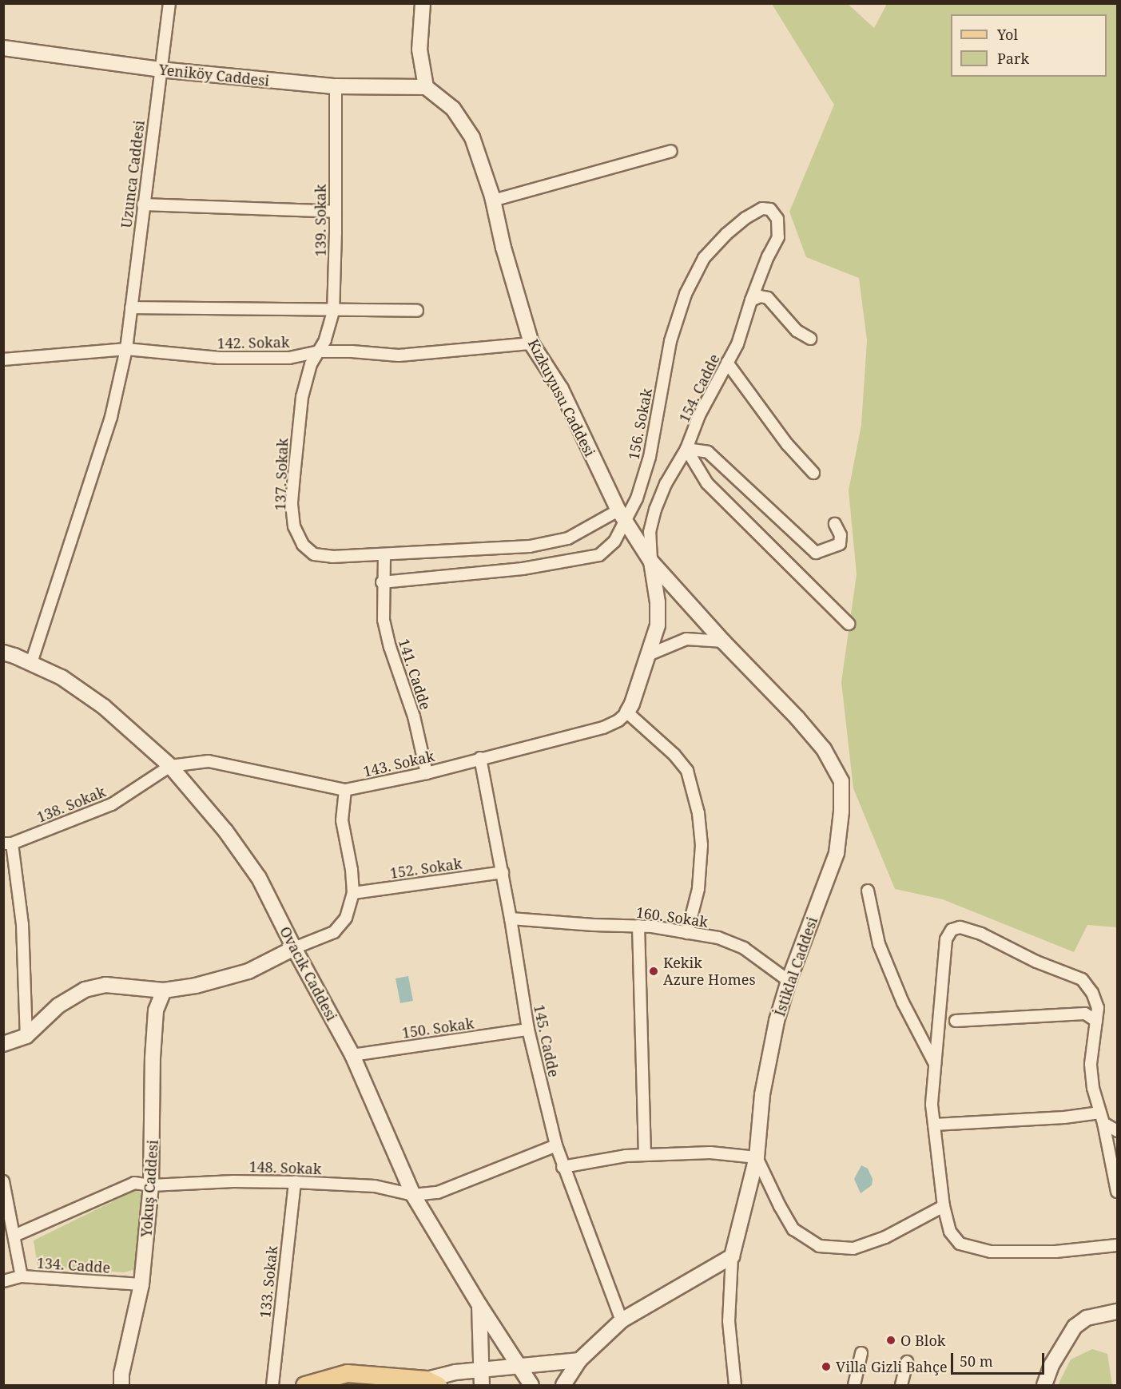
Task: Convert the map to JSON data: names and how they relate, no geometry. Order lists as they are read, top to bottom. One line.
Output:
{"streets":{"street":["Yeniköy Caddesi","Uzunca Caddesi","139. Sokak","142. Sokak","154. Cadde","Kızkuyusu Caddesi","156. Sokak","137. Sokak","141. Cadde","143. Sokak","138. Sokak","152. Sokak","160. Sokak","İstiklal Caddesi","Ovacık Caddesi","150. Sokak","145. Cadde","148. Sokak","Yokuş Caddesi","134. Cadde","133. Sokak"]},"crossings":[["Yeniköy Caddesi","Uzunca Caddesi"],["Yeniköy Caddesi","139. Sokak"],["Yeniköy Caddesi","Kızkuyusu Caddesi"],["Uzunca Caddesi","142. Sokak"],["Uzunca Caddesi","Ovacık Caddesi"],["139. Sokak","142. Sokak"],["139. Sokak","137. Sokak"],["142. Sokak","Kızkuyusu Caddesi"],["142. Sokak","137. Sokak"],["154. Cadde","Kızkuyusu Caddesi"],["154. Cadde","156. Sokak"],["154. Cadde","İstiklal Caddesi"],["Kızkuyusu Caddesi","156. Sokak"],["Kızkuyusu Caddesi","143. Sokak"],["Kızkuyusu Caddesi","İstiklal Caddesi"],["156. Sokak","141. Cadde"],["137. Sokak","141. Cadde"],["141. Cadde","143. Sokak"],["143. Sokak","138. Sokak"],["143. Sokak","Ovacık Caddesi"],["143. Sokak","145. Cadde"],["138. Sokak","Ovacık Caddesi"],["152. Sokak","145. Cadde"],["160. Sokak","İstiklal Caddesi"],["160. Sokak","145. Cadde"],["Ovacık Caddesi","150. Sokak"],["Ovacık Caddesi","148. Sokak"],["150. Sokak","145. Cadde"],["145. Cadde","148. Sokak"],["148. Sokak","Yokuş Caddesi"],["148. Sokak","133. Sokak"],["Yokuş Caddesi","134. Cadde"]],"places":["Kekik Azure Homes","O Blok","Villa Gizli Bahçe"],"legend":["Yol","Park"],"scale_bar":"50 m"}
